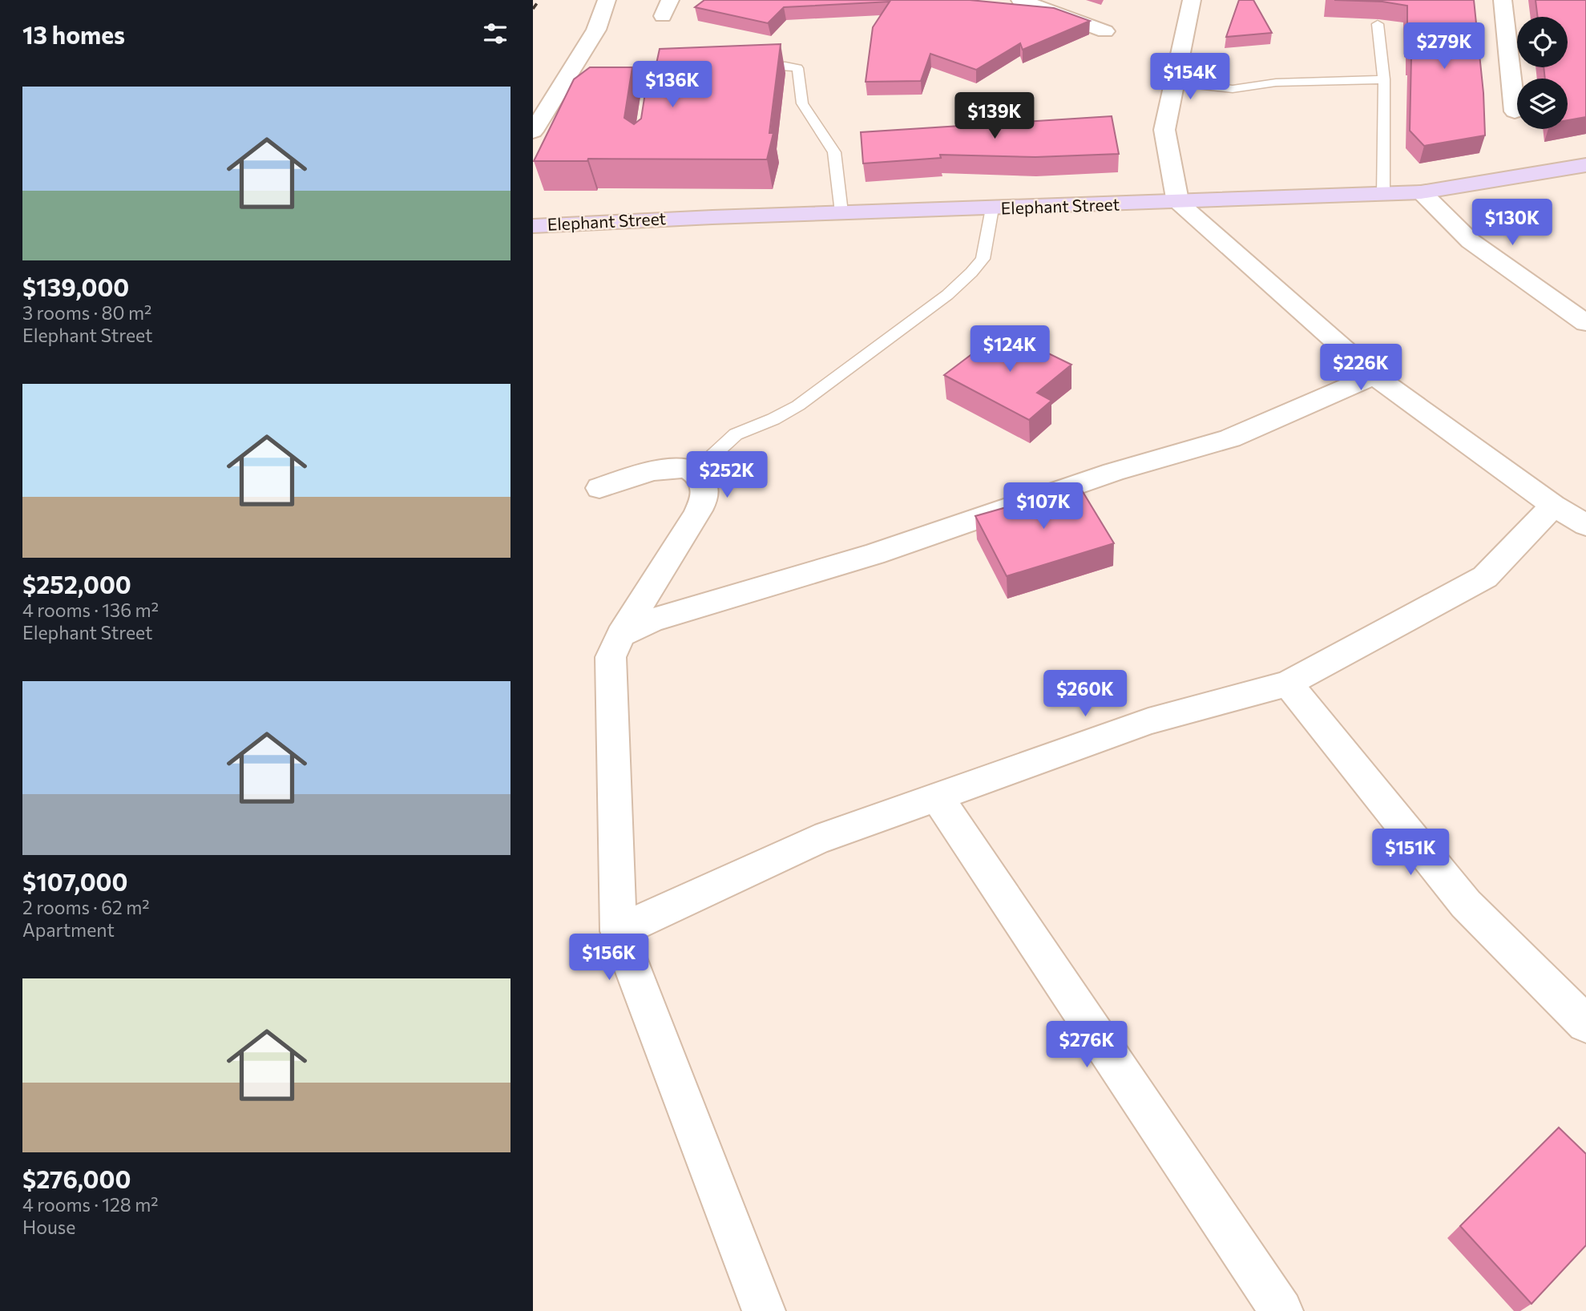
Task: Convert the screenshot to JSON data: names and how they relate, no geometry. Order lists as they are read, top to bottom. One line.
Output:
{"streets":{"main road":["Elephant Street"]},"page":{"heading":"13 homes","price":["$279K","$154K","$136K","$139K","$130K","$124K","$226K","$252K","$107K","$260K","$151K","$156K","$276K"],"list":[{"name":"$139,000","note":"3 rooms · 80 m² · Elephant Street"},{"name":"$252,000","note":"4 rooms · 136 m² · Elephant Street"},{"name":"$107,000","note":"2 rooms · 62 m² · Apartment"},{"name":"$276,000","note":"4 rooms · 128 m² · House"}]}}
